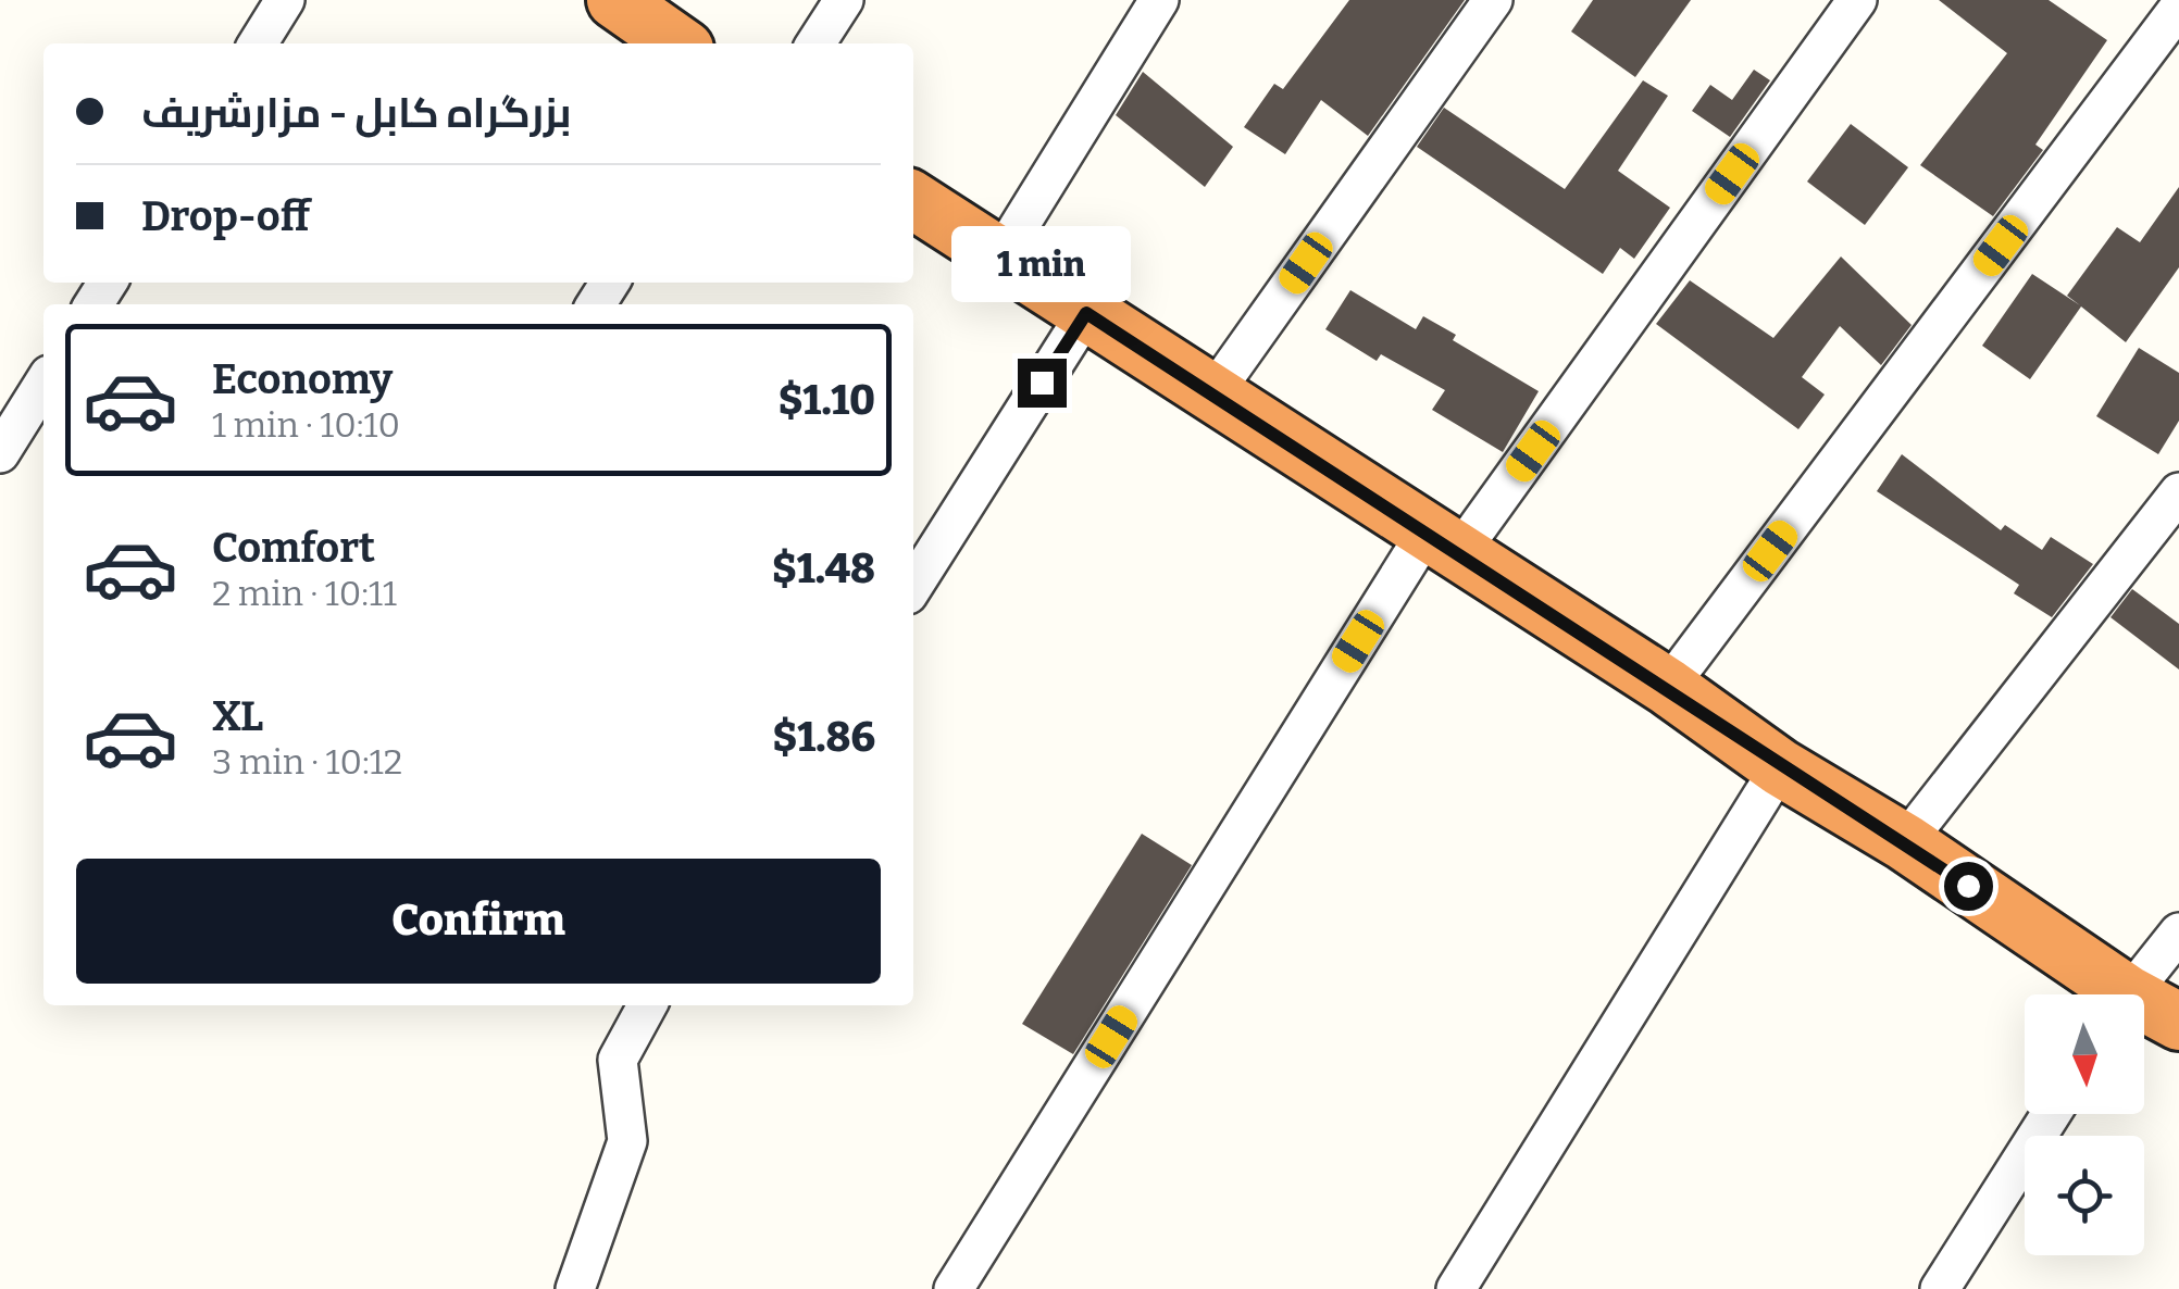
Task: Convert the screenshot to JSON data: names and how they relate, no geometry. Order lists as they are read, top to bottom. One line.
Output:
{"north":"bottom","page":{"banner":["بزرگراه کابل - مزارشریف","Drop-off"],"bubble":"1 min","list":[{"name":"Economy","note":"1 min · 10:10","value":"$1.10"},{"name":"Comfort","note":"2 min · 10:11","value":"$1.48"},{"name":"XL","note":"3 min · 10:12","value":"$1.86"}],"buttons":"Confirm"}}
